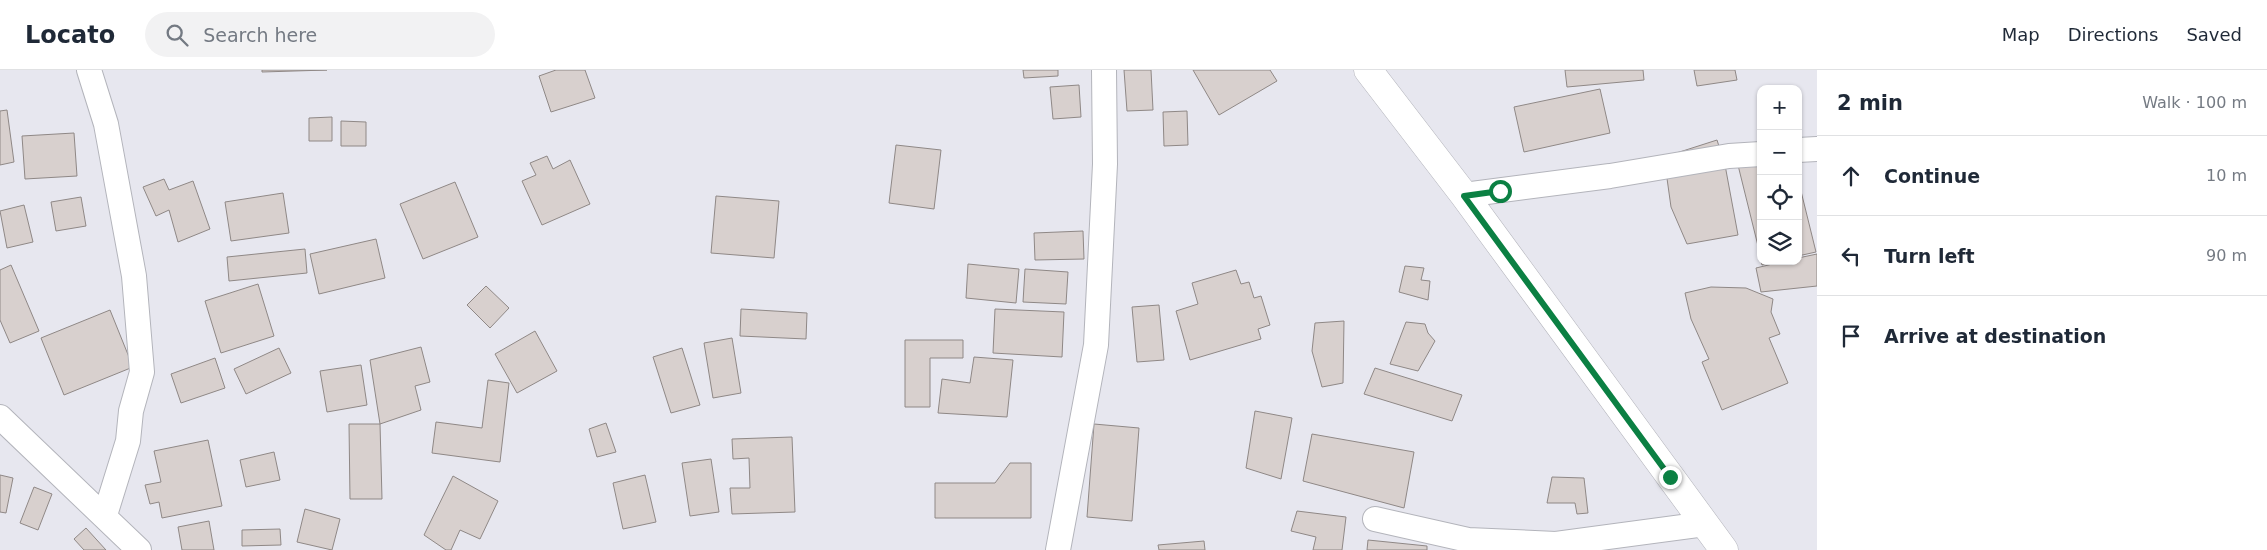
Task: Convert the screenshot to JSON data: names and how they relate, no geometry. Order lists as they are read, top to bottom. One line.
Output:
{"page":{"header":"Locato","search":"Search here","nav":["Map","Directions","Saved"],"heading":["2 min","Walk · 100 m"],"map_buttons":["+","−"],"list":[["Continue","10 m"],["Turn left","90 m"],"Arrive at destination"]}}
